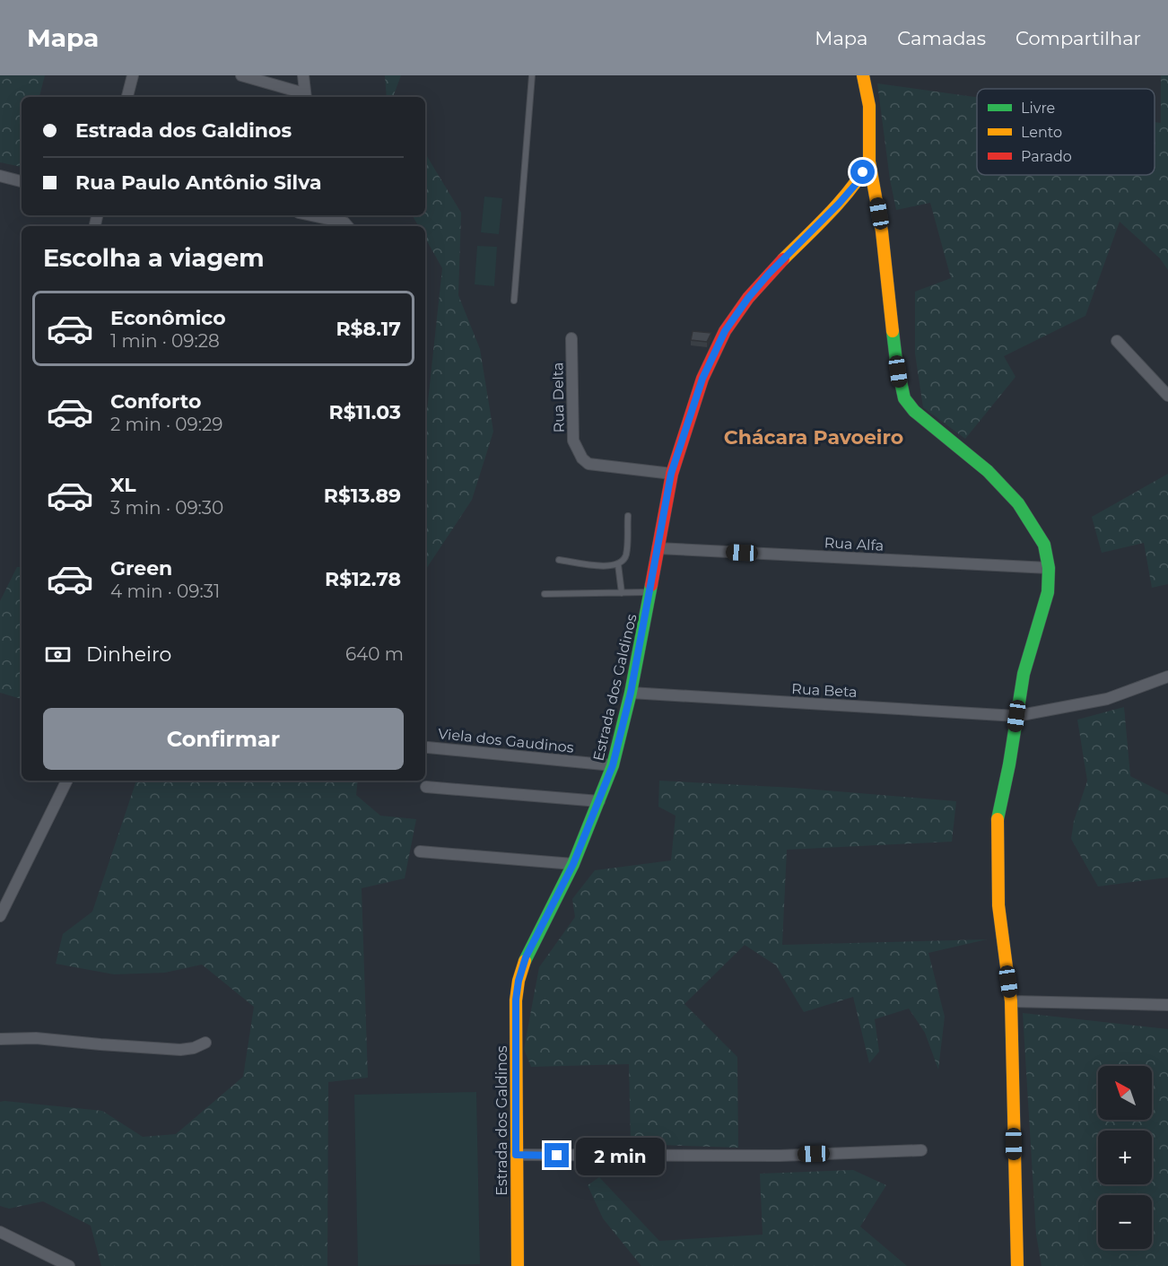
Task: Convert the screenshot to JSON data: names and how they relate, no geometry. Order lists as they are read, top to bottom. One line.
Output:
{"streets":{"street":["Rua Delta","Rua Alfa","Estrada dos Galdinos","Rua Beta","Viela dos Gaudinos"]},"crossings":[["Rua Delta","Estrada dos Galdinos"],["Rua Alfa","Estrada dos Galdinos"],["Estrada dos Galdinos","Rua Beta"],["Estrada dos Galdinos","Viela dos Gaudinos"]],"districts":["Chácara Pavoeiro"],"legend":["Livre","Lento","Parado"],"north":"top left","page":{"header":"Mapa","nav":["Mapa","Camadas","Compartilhar"],"banner":["Estrada dos Galdinos","Rua Paulo Antônio Silva"],"heading":"Escolha a viagem","list":[{"name":"Econômico","note":"1 min · 09:28","value":"R$8.17"},{"name":"Conforto","note":"2 min · 09:29","value":"R$11.03"},{"name":"XL","note":"3 min · 09:30","value":"R$13.89"},{"name":"Green","note":"4 min · 09:31","value":"R$12.78"}],"pay":["Dinheiro","640 m"],"buttons":"Confirmar","map_buttons":["+","−"],"bubble":"2 min"}}
